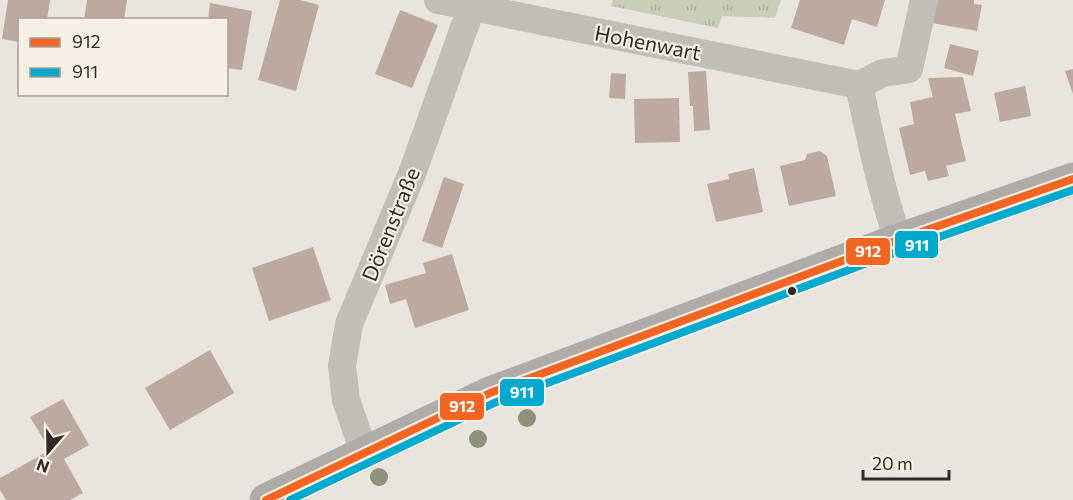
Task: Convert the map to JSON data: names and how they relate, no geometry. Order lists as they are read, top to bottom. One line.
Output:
{"streets":{"street":["Hohenwart","Dörenstraße"]},"crossings":[["Hohenwart","Dörenstraße"]],"lines":["transit line 912","transit line 911"],"legend":["912","911"],"scale_bar":"20 m","north":"bottom"}
